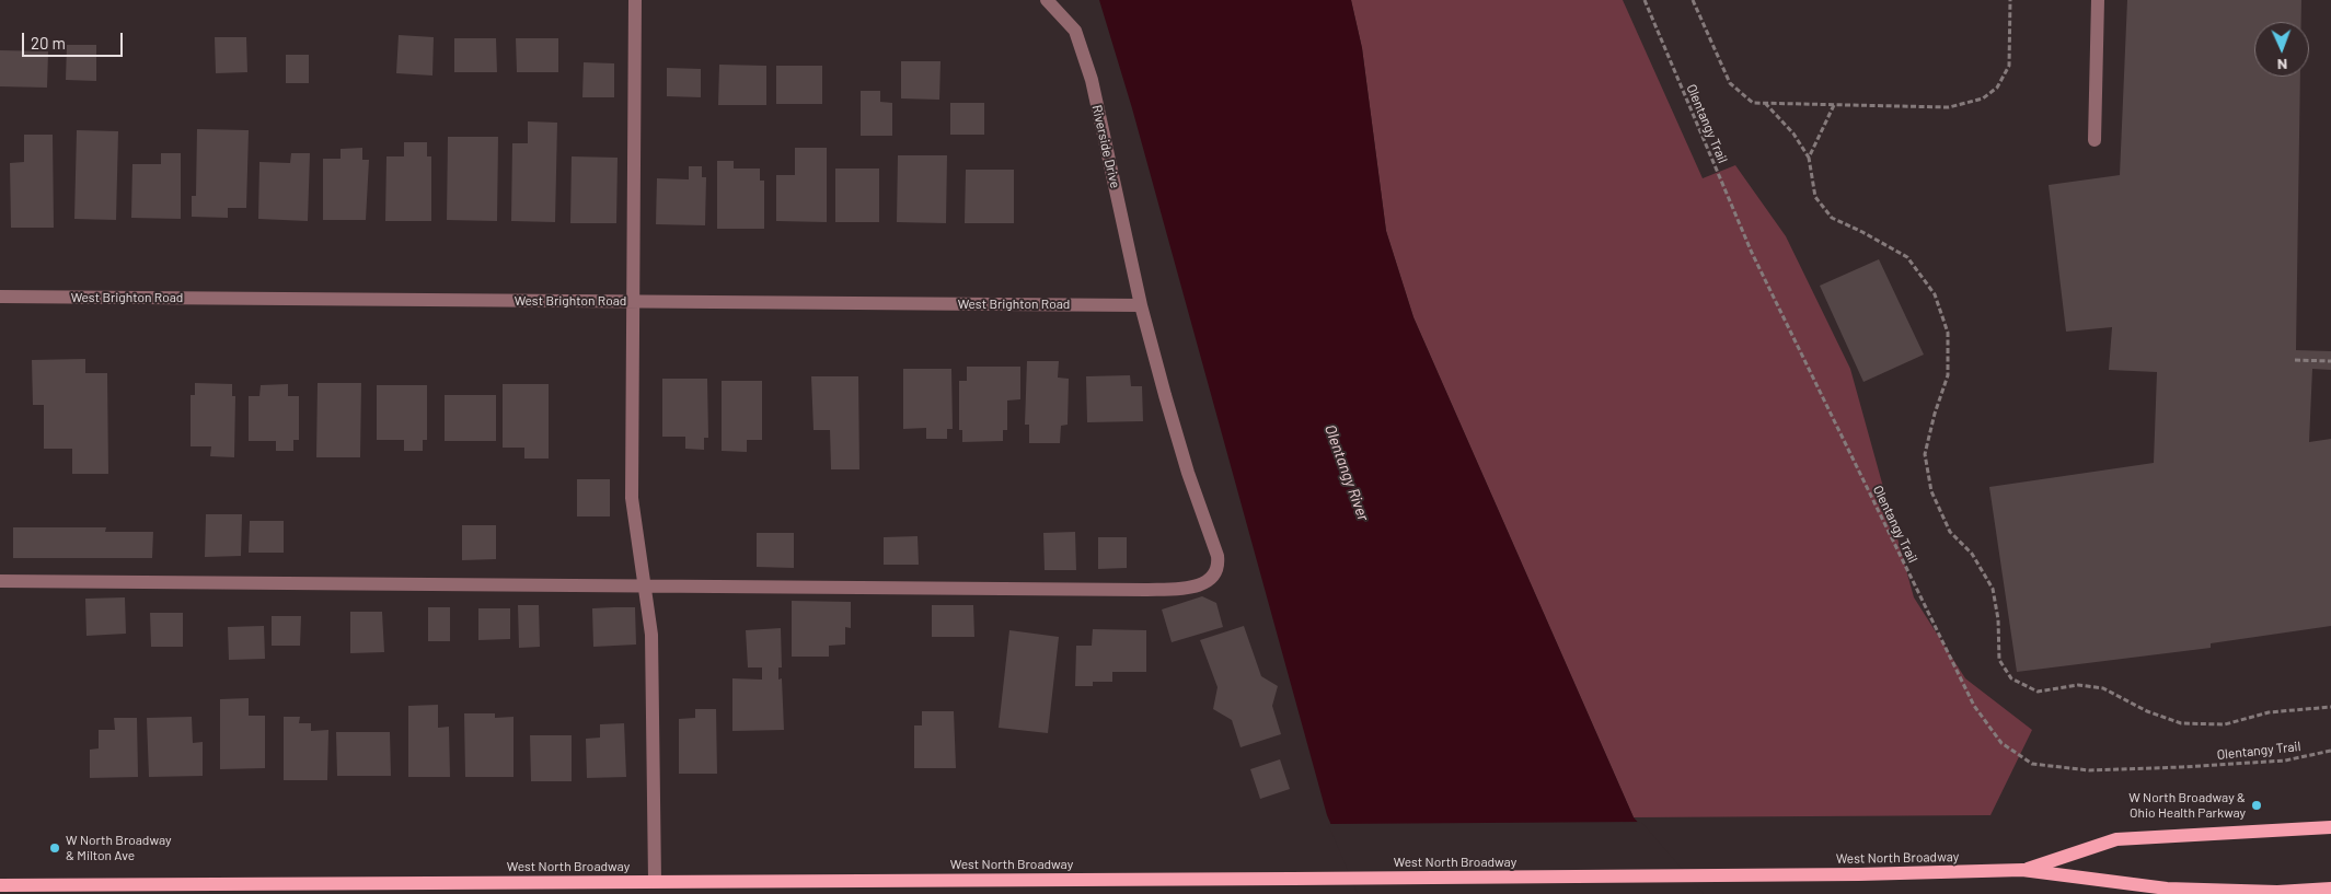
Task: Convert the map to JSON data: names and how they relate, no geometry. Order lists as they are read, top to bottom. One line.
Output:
{"streets":{"main road":["West North Broadway"],"street":["Riverside Drive","West Brighton Road"],"path":["Olentangy Trail"]},"crossings":[["Riverside Drive","West Brighton Road"]],"water":["Olentangy River"],"places":["W North Broadway & Ohio Health Parkway","W North Broadway & Milton Ave"],"scale_bar":"20 m","north":"bottom"}
